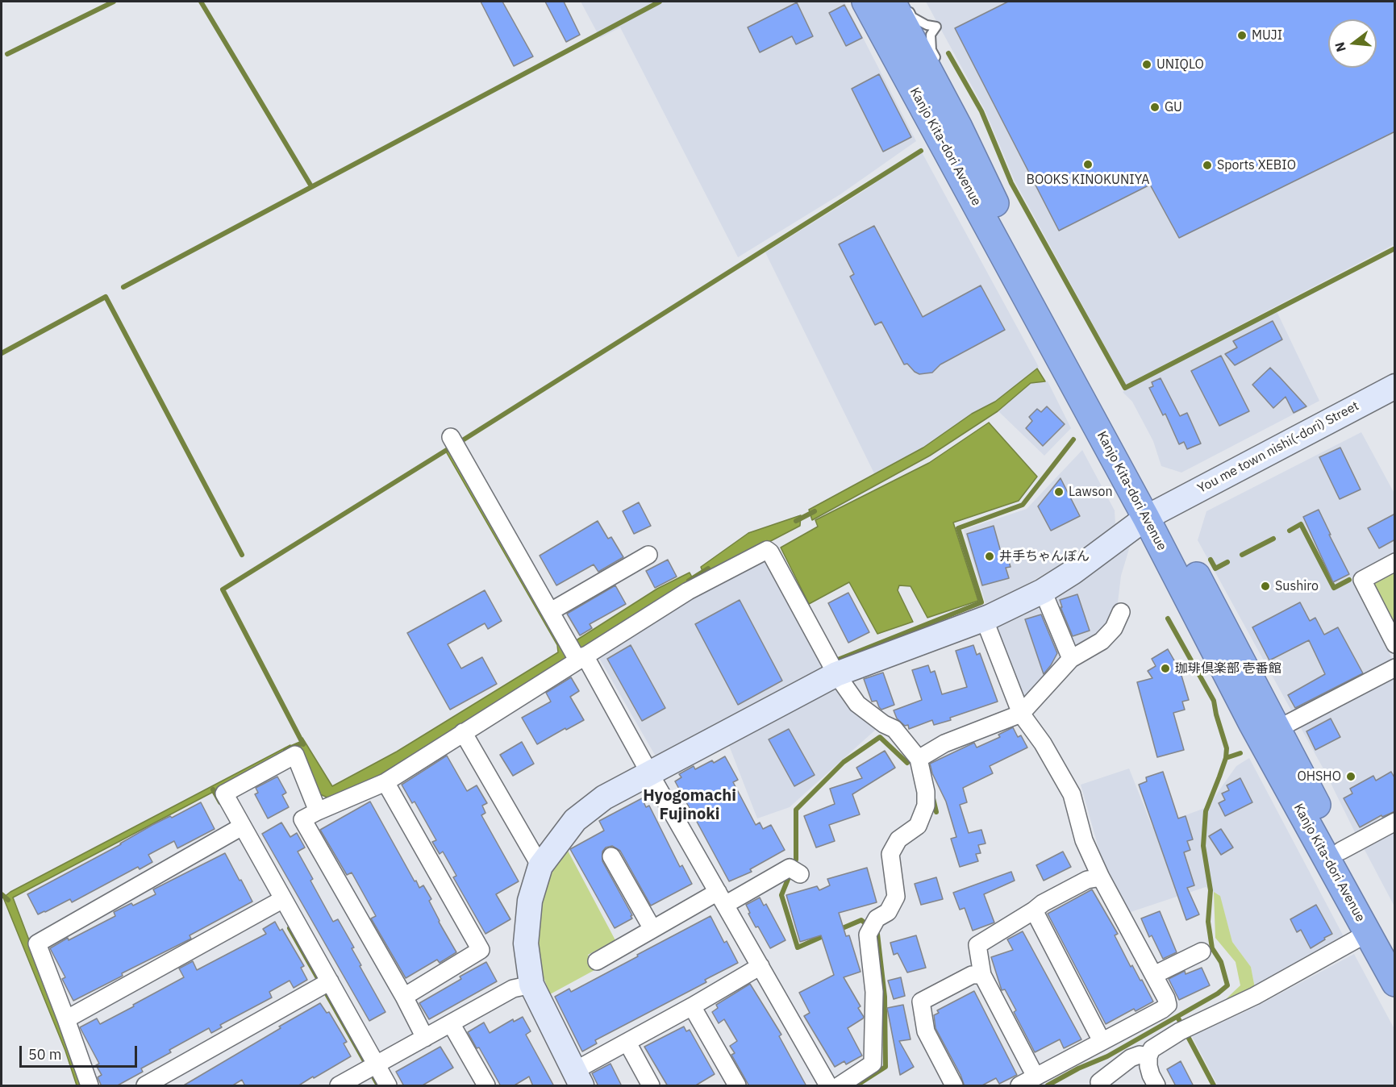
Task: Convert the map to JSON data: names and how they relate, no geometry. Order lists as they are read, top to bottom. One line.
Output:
{"streets":{"highway":["Kanjo Kita-dori Avenue"],"street":["You me town nishi(-dori) Street"]},"crossings":[["Kanjo Kita-dori Avenue","You me town nishi(-dori) Street"]],"districts":["Hyogomachi Fujinoki"],"places":["MUJI","UNIQLO","GU","BOOKS KINOKUNIYA","Sports XEBIO","Lawson","井手ちゃんぽん","Sushiro","珈琲倶楽部 壱番館","OHSHO"],"scale_bar":"50 m","north":"left"}
